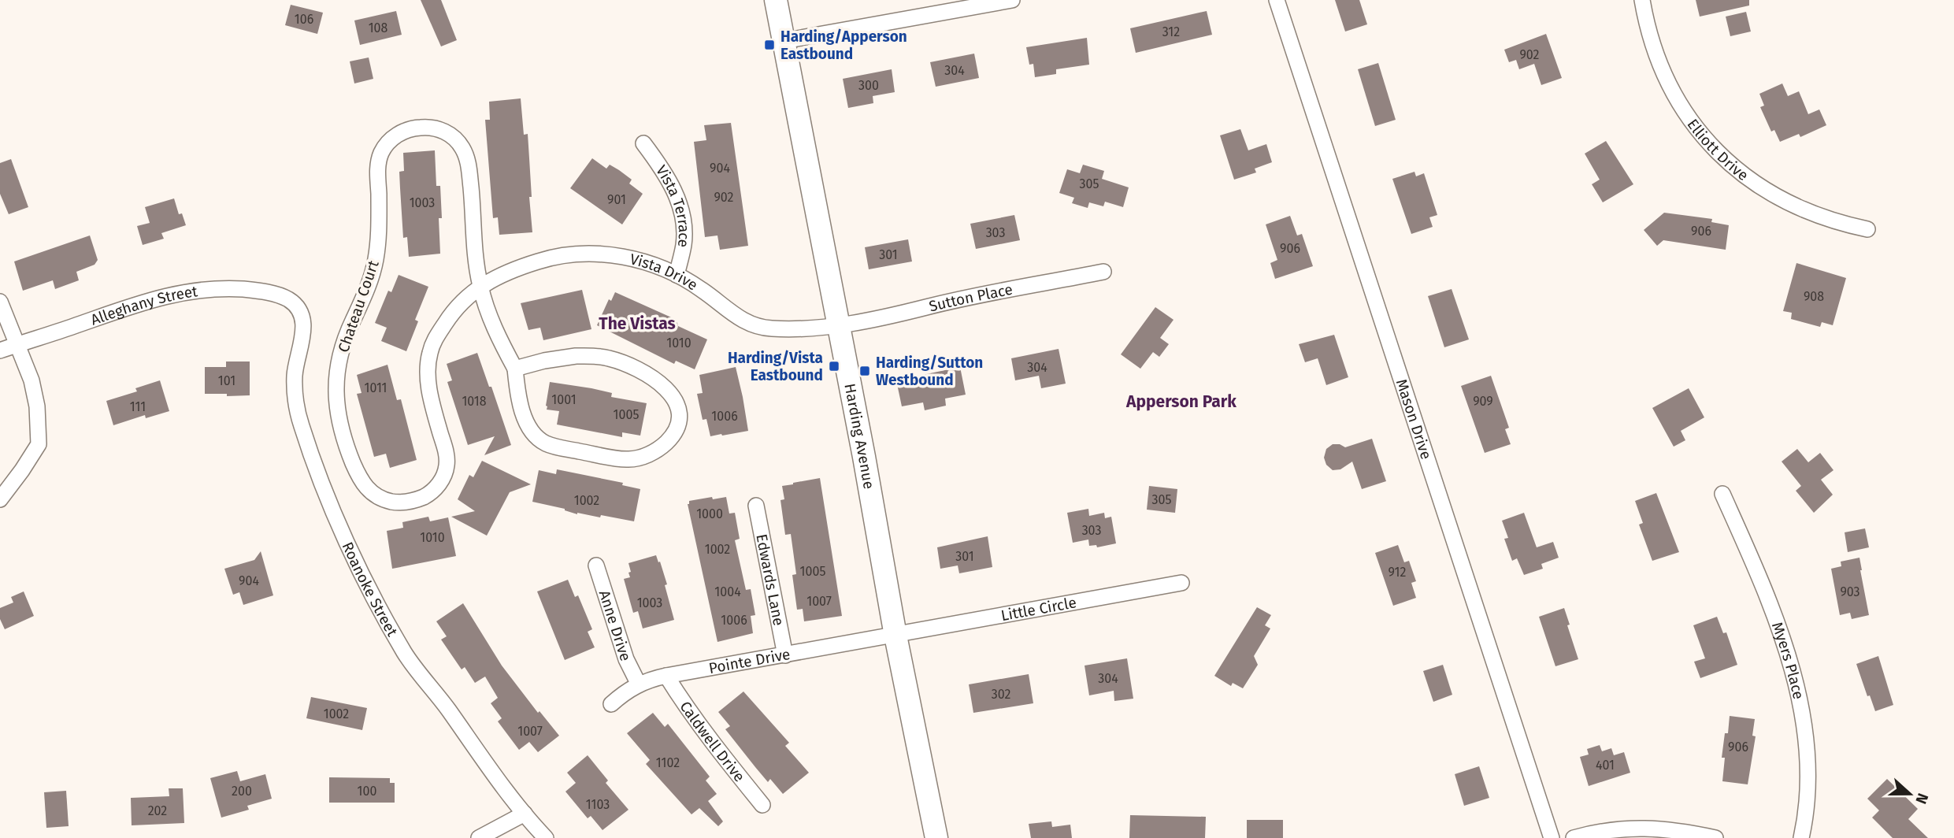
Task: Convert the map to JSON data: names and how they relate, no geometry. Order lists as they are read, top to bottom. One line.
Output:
{"streets":{"main road":["Harding Avenue"],"street":["Elliott Drive","Vista Terrace","Vista Drive","Sutton Place","Alleghany Street","Chateau Court","Mason Drive","Edwards Lane","Roanoke Street","Little Circle","Anne Drive","Myers Place","Pointe Drive","Caldwell Drive"]},"crossings":[["Vista Terrace","Vista Drive"],["Vista Drive","Sutton Place"],["Vista Drive","Chateau Court"],["Vista Drive","Harding Avenue"],["Sutton Place","Harding Avenue"],["Alleghany Street","Roanoke Street"],["Harding Avenue","Little Circle"],["Harding Avenue","Pointe Drive"],["Edwards Lane","Pointe Drive"],["Little Circle","Pointe Drive"],["Anne Drive","Pointe Drive"],["Pointe Drive","Caldwell Drive"]],"districts":["The Vistas","Apperson Park"],"places":{"transit":["Harding/Apperson Eastbound","Harding/Vista Eastbound","Harding/Sutton Westbound"]},"house_numbers":["106","108","312","902","304","300","904","305","902","901","1003","906","303","906","301","908","1010","304","101","1011","1001","1018","909","111","1005","1006","305","1002","1000","303","1010","1002","301","1005","912","904","1004","903","1007","1003","1006","304","302","1002","1007","906","1102","401","200","100","1103","202"],"north":"right"}
